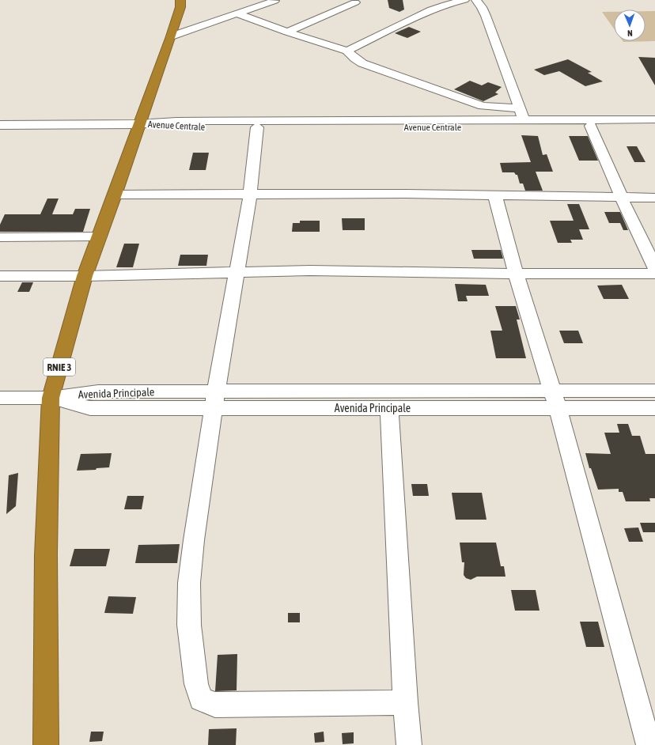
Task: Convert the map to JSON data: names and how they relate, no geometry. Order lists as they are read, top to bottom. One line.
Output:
{"streets":{"highway":["RNIE 3"],"street":["Avenue Centrale","Avenida Principale"]},"crossings":[["Avenue Centrale","RNIE 3"],["RNIE 3","Avenida Principale"]],"north":"bottom"}
